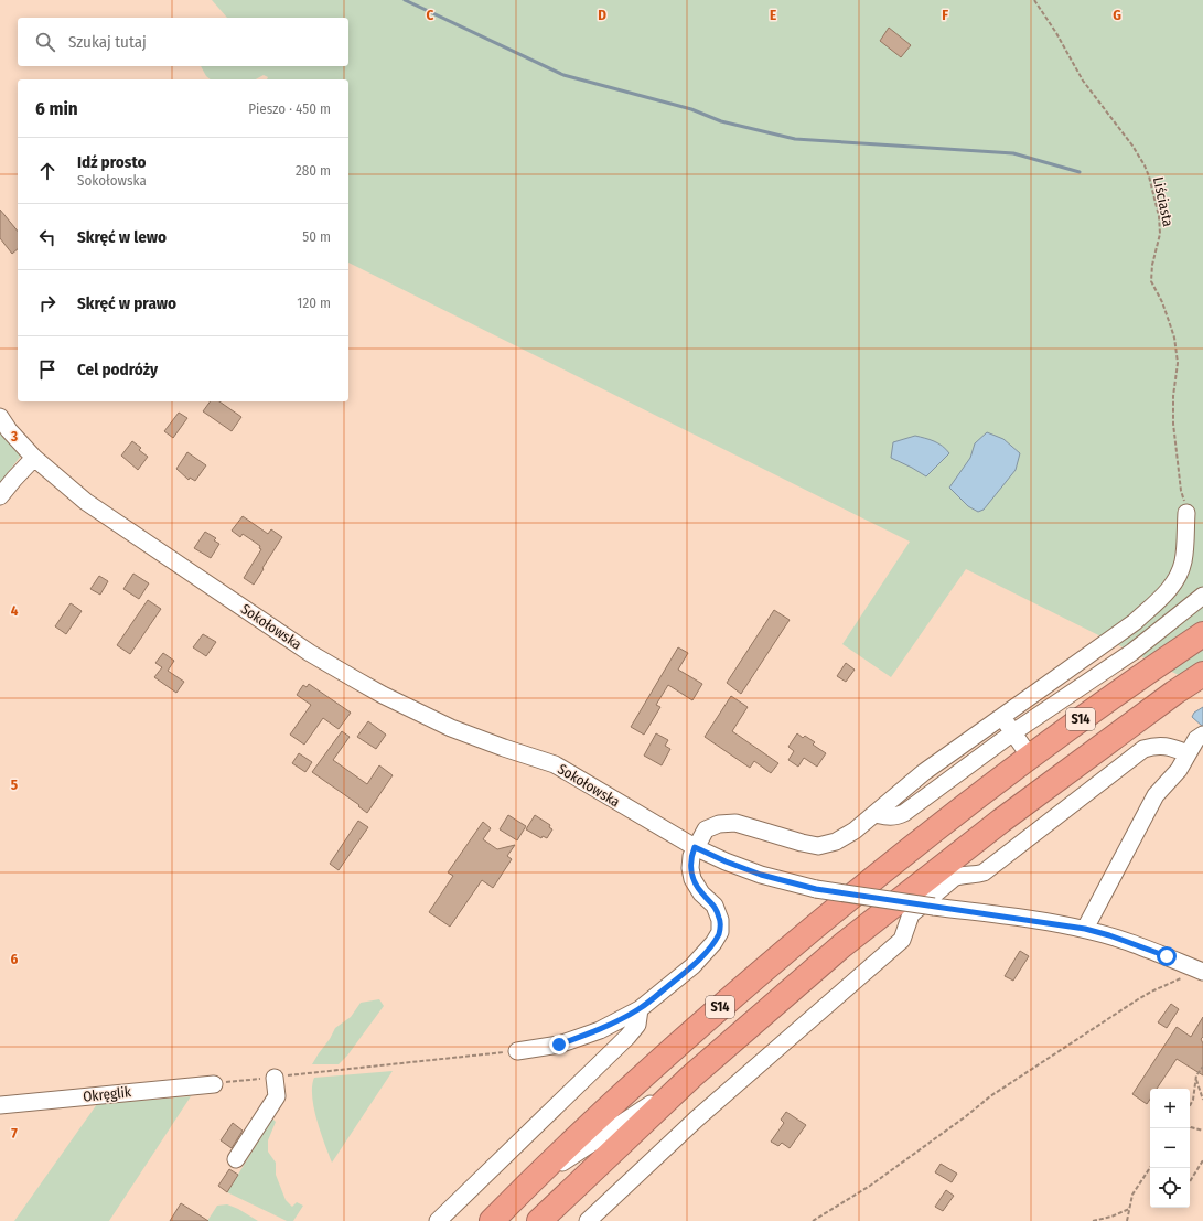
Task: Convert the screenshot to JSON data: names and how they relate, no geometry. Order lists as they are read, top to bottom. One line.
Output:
{"streets":{"highway":["S14"],"street":["Sokołowska","Okręglik"],"path":["Liściasta"]},"page":{"search":"Szukaj tutaj","heading":["6 min","Pieszo · 450 m"],"list":[["Idź prosto","Sokołowska","280 m"],["Skręć w lewo","50 m"],["Skręć w prawo","120 m"],"Cel podróży"],"map_buttons":["+","−"]},"grid":{"columns":["C","D","E","F","G"],"rows":["3","4","5","6","7"]}}
